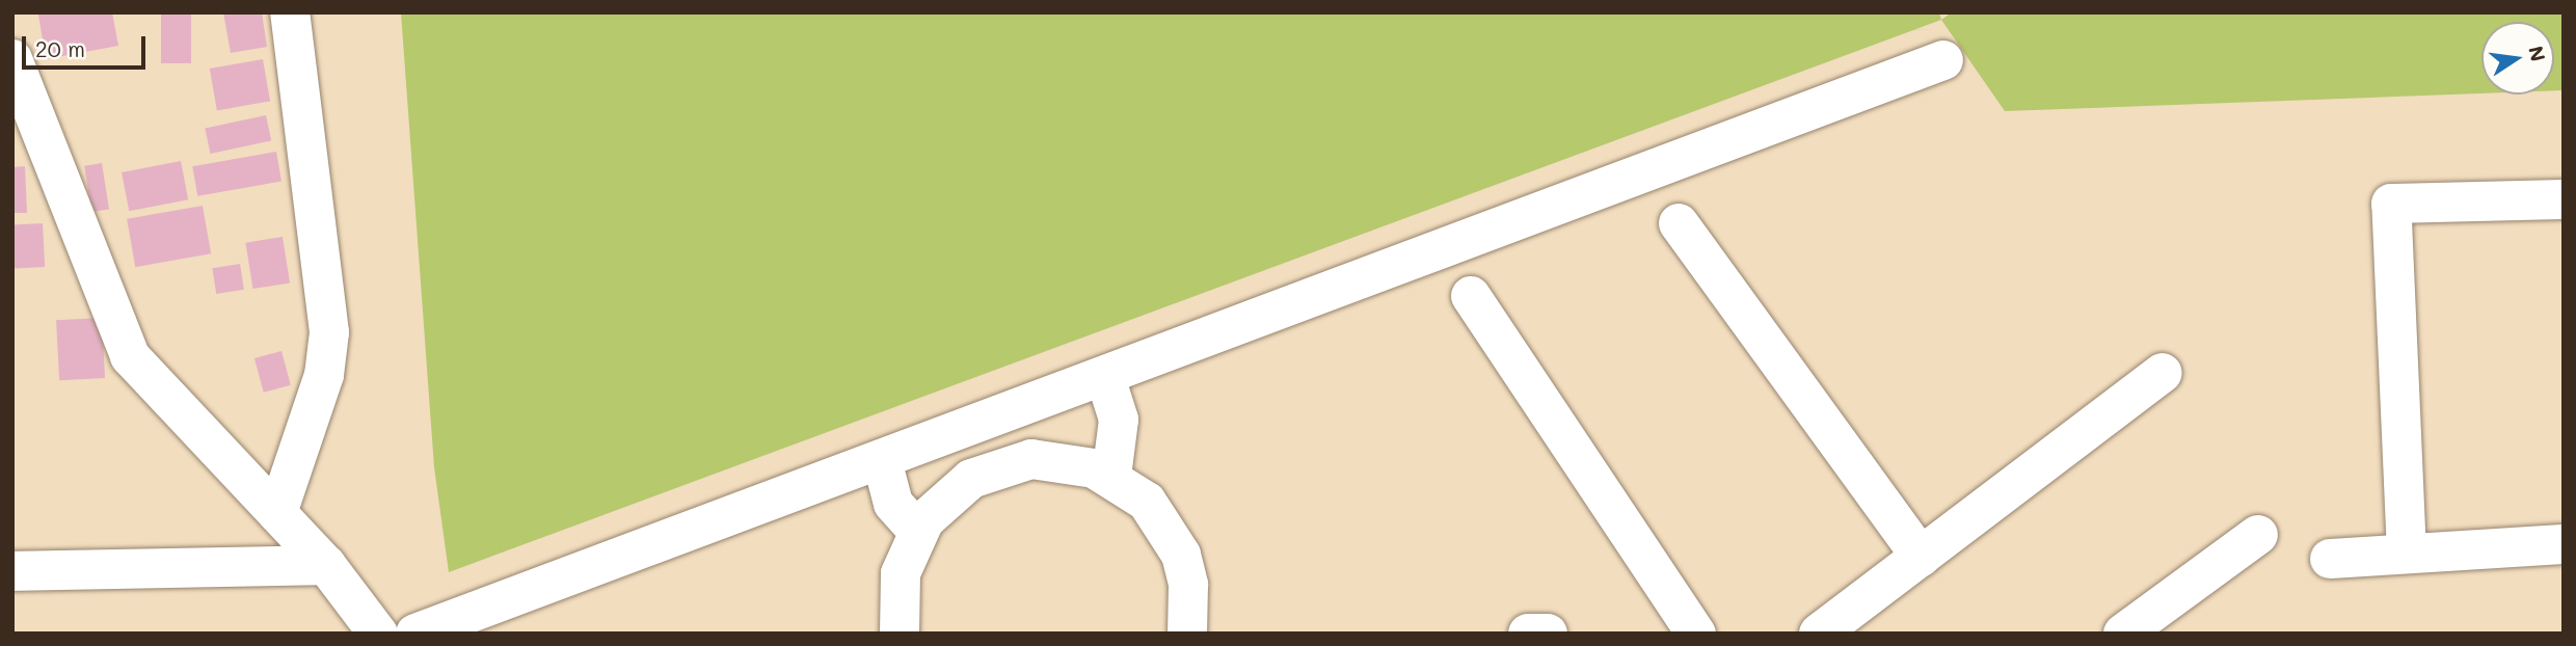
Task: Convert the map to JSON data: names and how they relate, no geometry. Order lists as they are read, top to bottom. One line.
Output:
{"scale_bar":"20 m","north":"right"}
